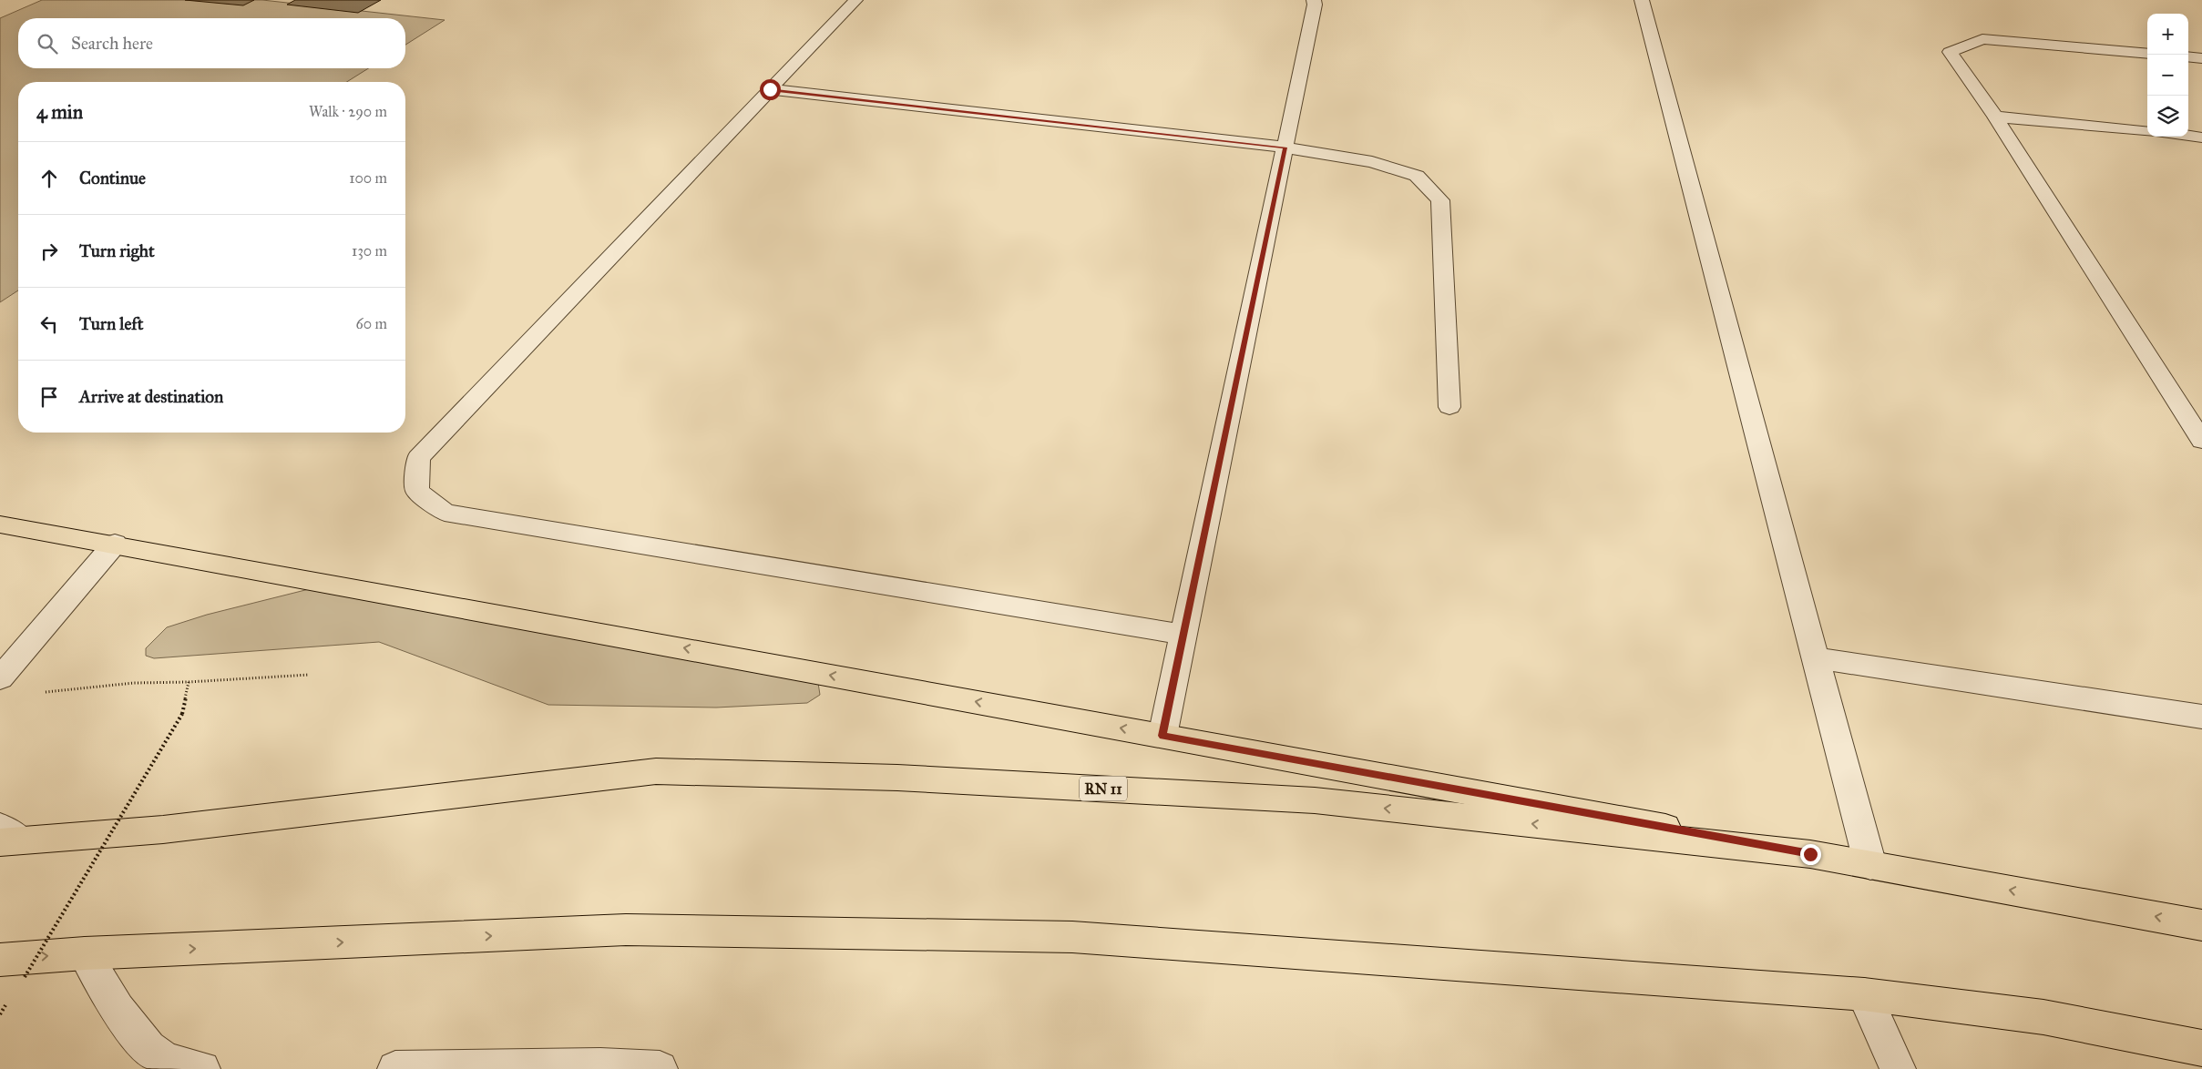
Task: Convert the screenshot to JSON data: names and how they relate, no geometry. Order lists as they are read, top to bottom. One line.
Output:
{"streets":{"main road":["RN 11"]},"page":{"map_buttons":["+","−"],"search":"Search here","heading":["4 min","Walk · 290 m"],"list":[["Continue","100 m"],["Turn right","130 m"],["Turn left","60 m"],"Arrive at destination"]}}
